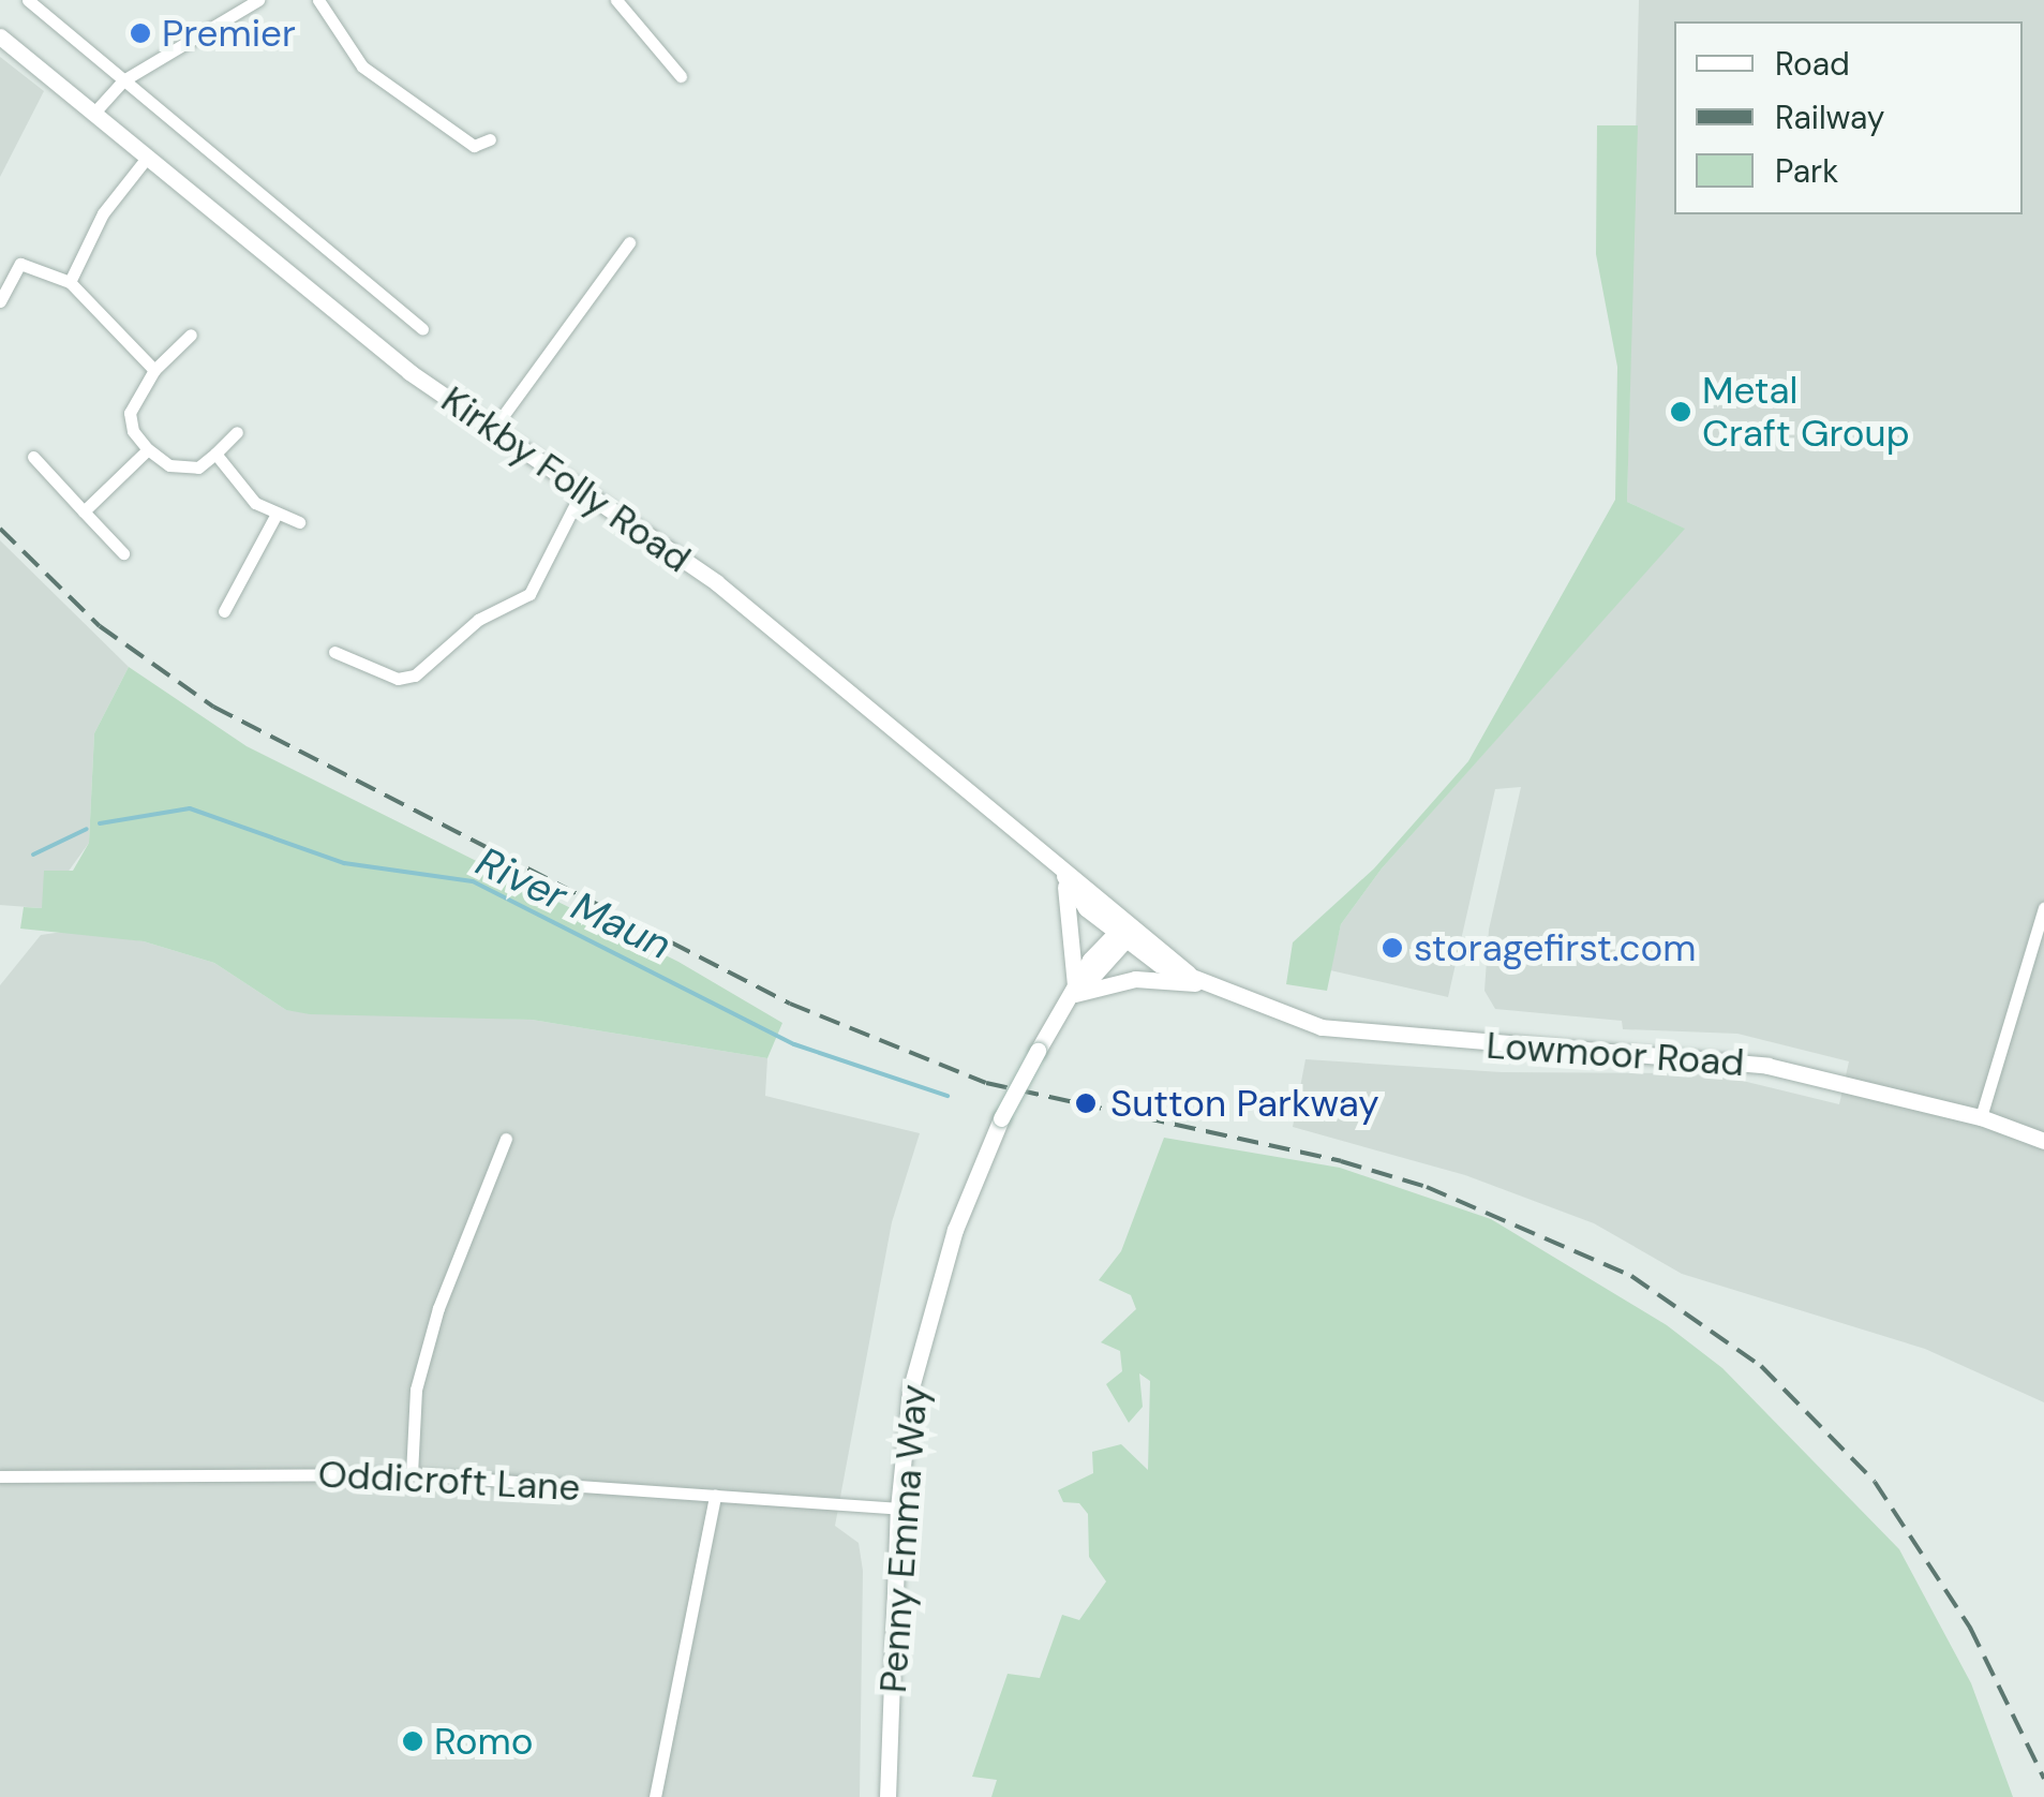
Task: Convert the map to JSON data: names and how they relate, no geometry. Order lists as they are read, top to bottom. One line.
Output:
{"streets":{"main road":["Kirkby Folly Road","Lowmoor Road","Penny Emma Way"],"street":["Oddicroft Lane"]},"crossings":[["Kirkby Folly Road","Lowmoor Road"],["Kirkby Folly Road","Penny Emma Way"],["Lowmoor Road","Penny Emma Way"],["Oddicroft Lane","Penny Emma Way"]],"water":["River Maun"],"places":["Premier","Metal Craft Group","storagefirst.com","Sutton Parkway","Romo"],"legend":["Road","Railway","Park"]}
